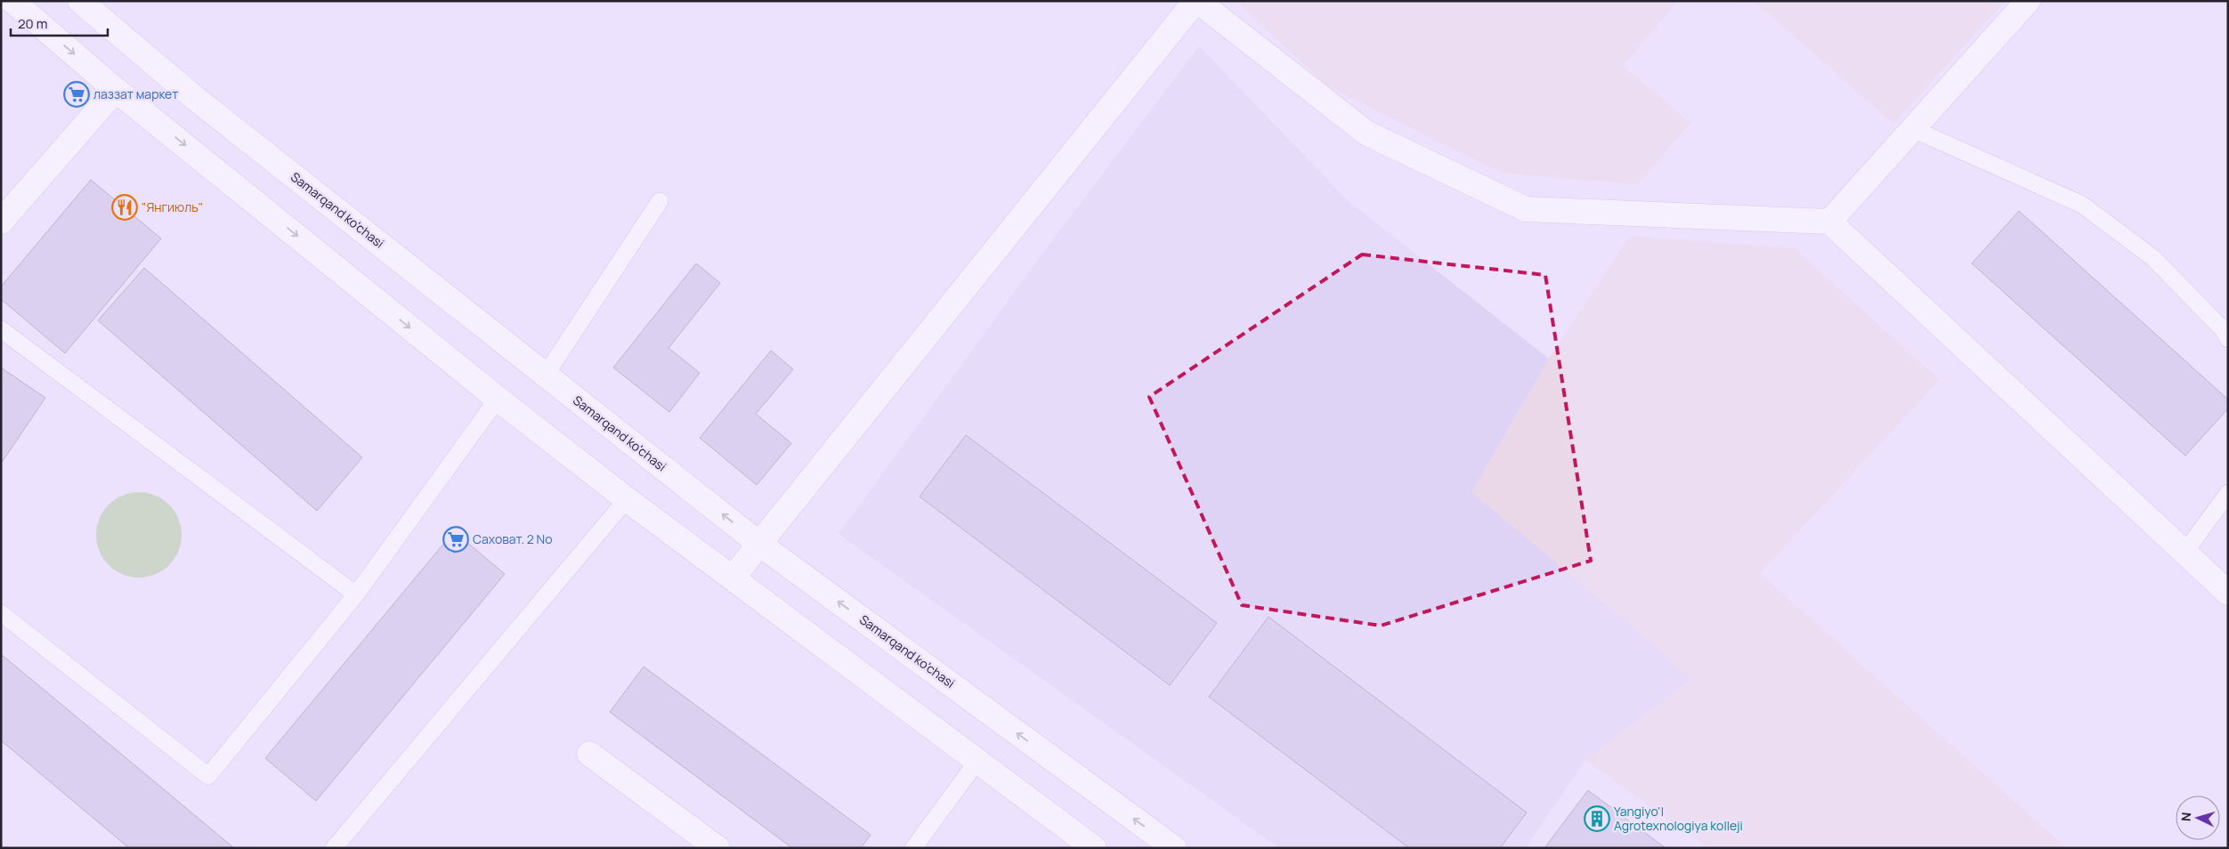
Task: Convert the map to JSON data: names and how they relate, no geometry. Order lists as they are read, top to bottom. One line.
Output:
{"streets":{"main road":["Samarqand ko'chasi"]},"places":{"supermarket":["лаззат маркет","Саховат. 2 No"],"restaurant":["\"Янгиюль\""],"building":["Yangiyo'l Agrotexnologiya kolleji"]},"scale_bar":"20 m","north":"left"}
